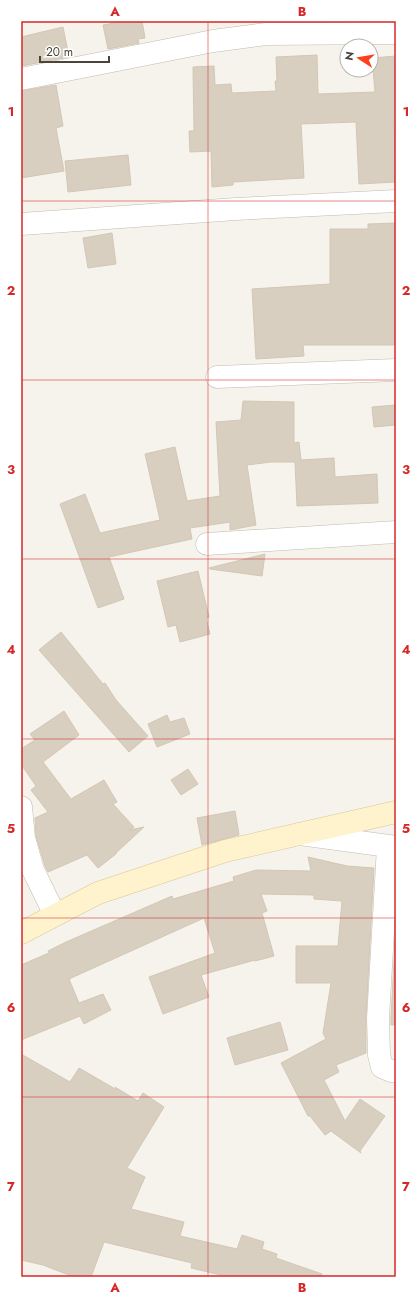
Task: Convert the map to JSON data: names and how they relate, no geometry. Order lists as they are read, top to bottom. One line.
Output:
{"scale_bar":"20 m","north":"left","grid":{"columns":["A","B"],"rows":["1","2","3","4","5","6","7"]}}
